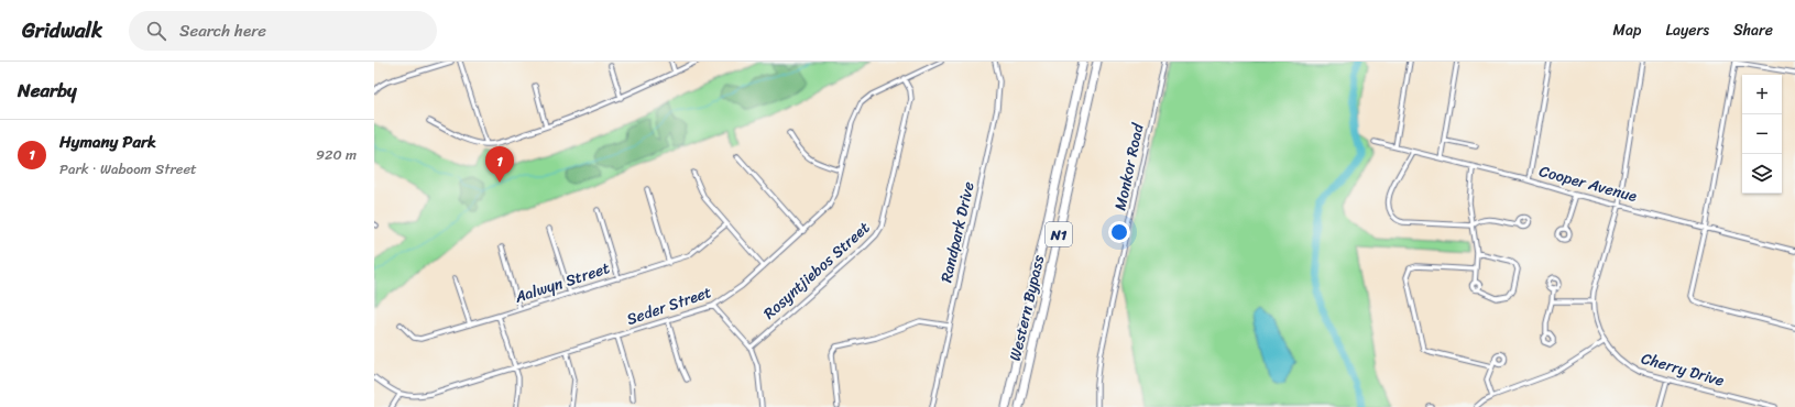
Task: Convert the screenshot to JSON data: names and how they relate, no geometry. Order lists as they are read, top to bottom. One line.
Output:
{"streets":{"highway":["N1","Western Bypass"],"street":["Monkor Road","Cooper Avenue","Randpark Drive","Rosyntjiebos Street","Aalwyn Street","Seder Street","Cherry Drive"]},"crossings":[["Cooper Avenue","Cherry Drive"],["Rosyntjiebos Street","Seder Street"]],"page":{"header":"Gridwalk","search":"Search here","nav":["Map","Layers","Share"],"heading":"Nearby","map_buttons":["+","−"],"list":[{"mark":"1","name":"Hymany Park","note":"Park · Waboom Street","value":"920 m"}],"pins":"1"}}
